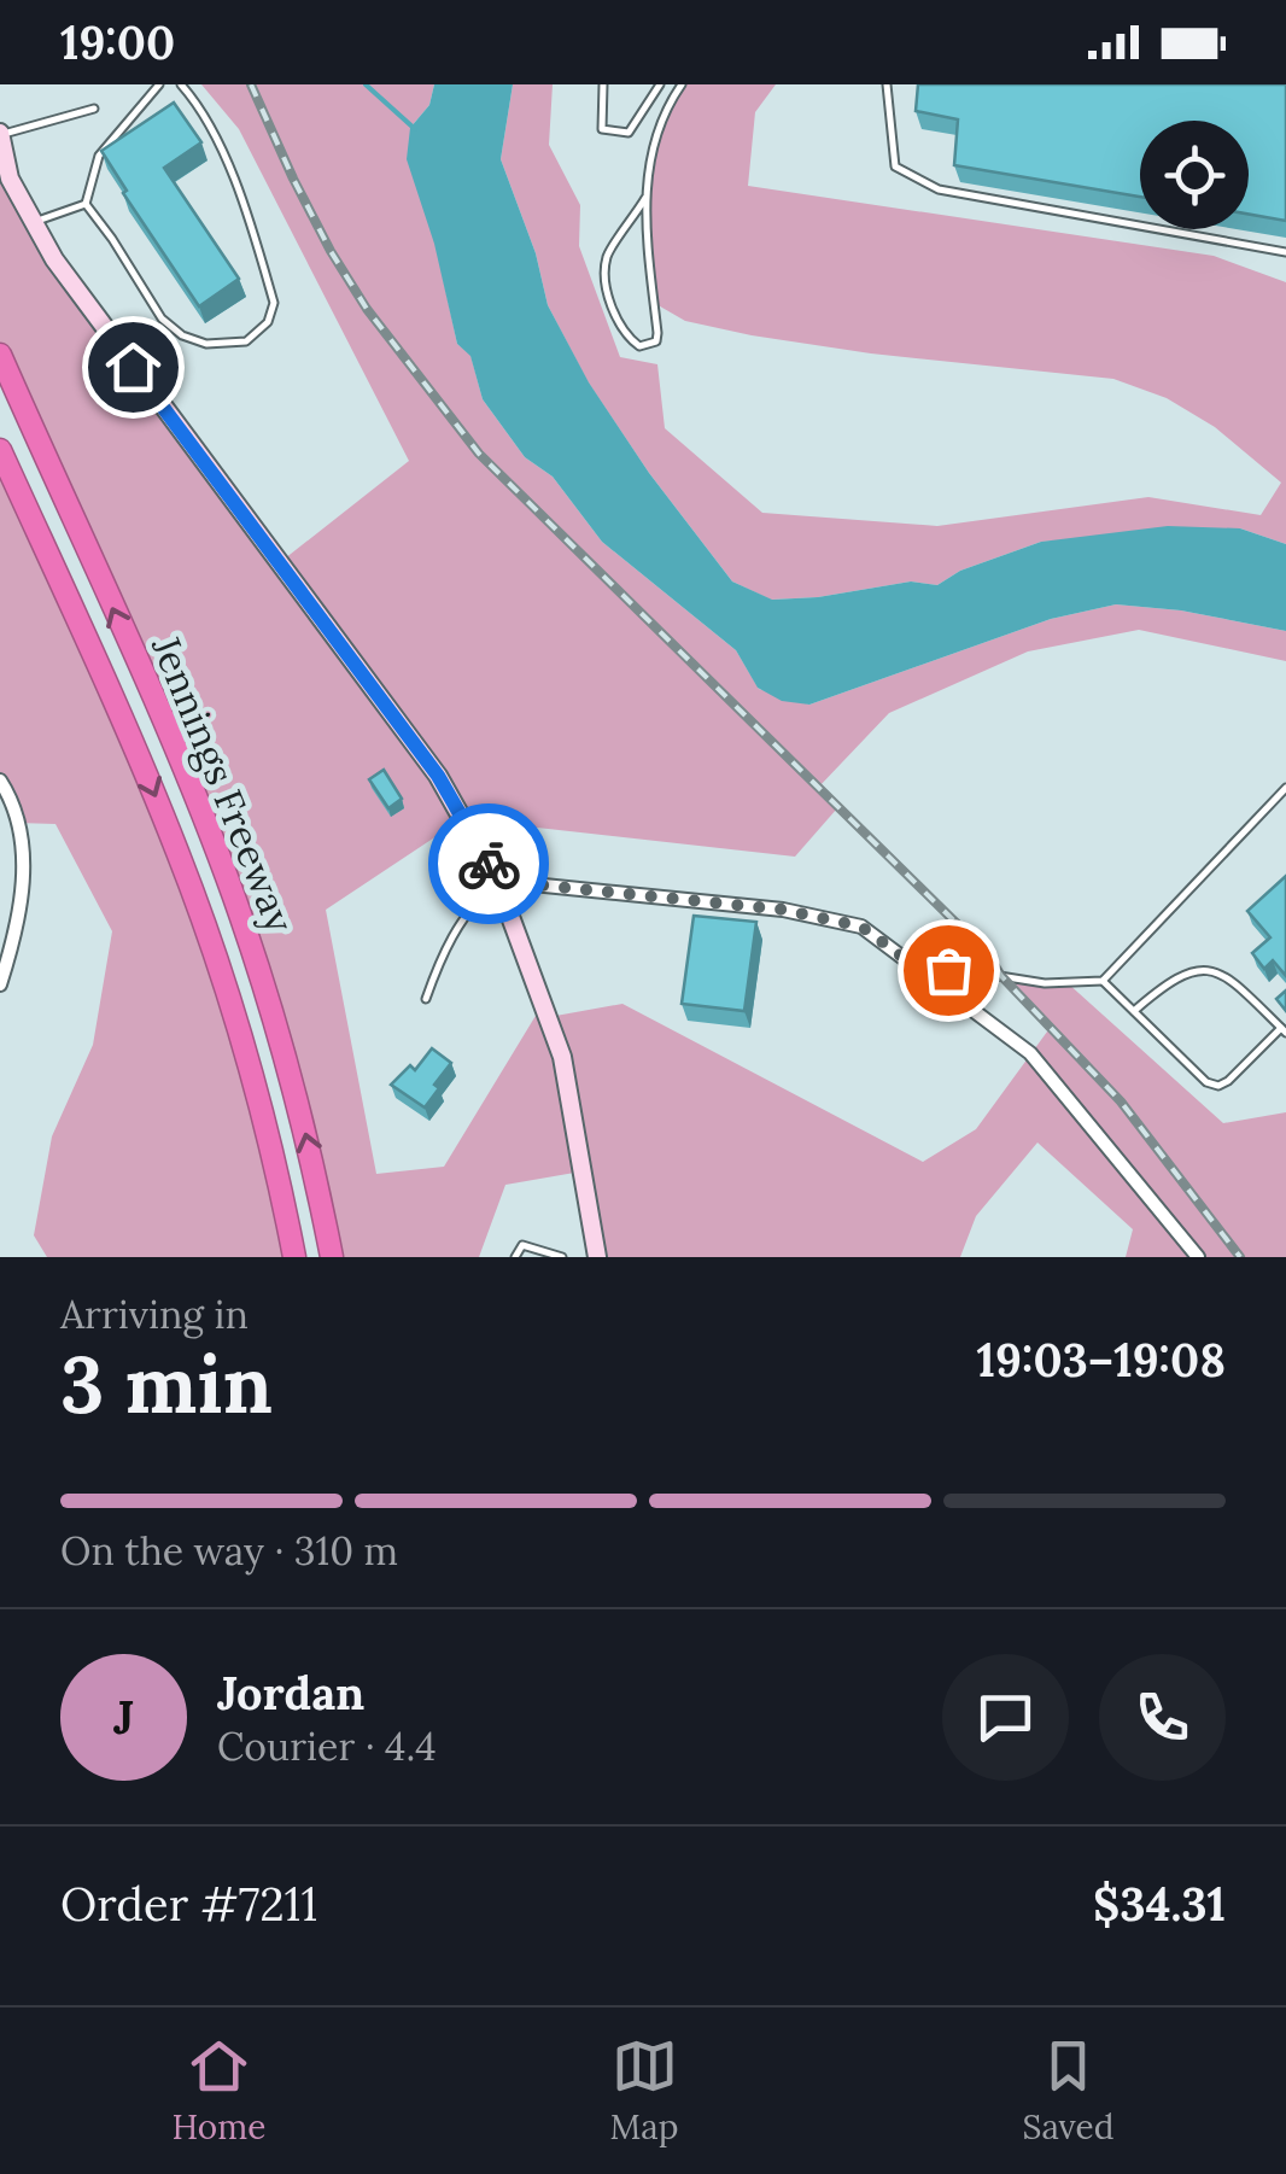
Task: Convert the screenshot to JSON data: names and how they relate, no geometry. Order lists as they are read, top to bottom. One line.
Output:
{"streets":{"highway":["Jennings Freeway"]},"page":{"status":"19:00","heading":["3 min","Arriving in","19:03–19:08"],"panel":["Jordan","Courier · 4.4","Order #7211","$34.31"],"bar":"On the way · 310 m","round":"J","tabs":["Home","Map","Saved"]}}
